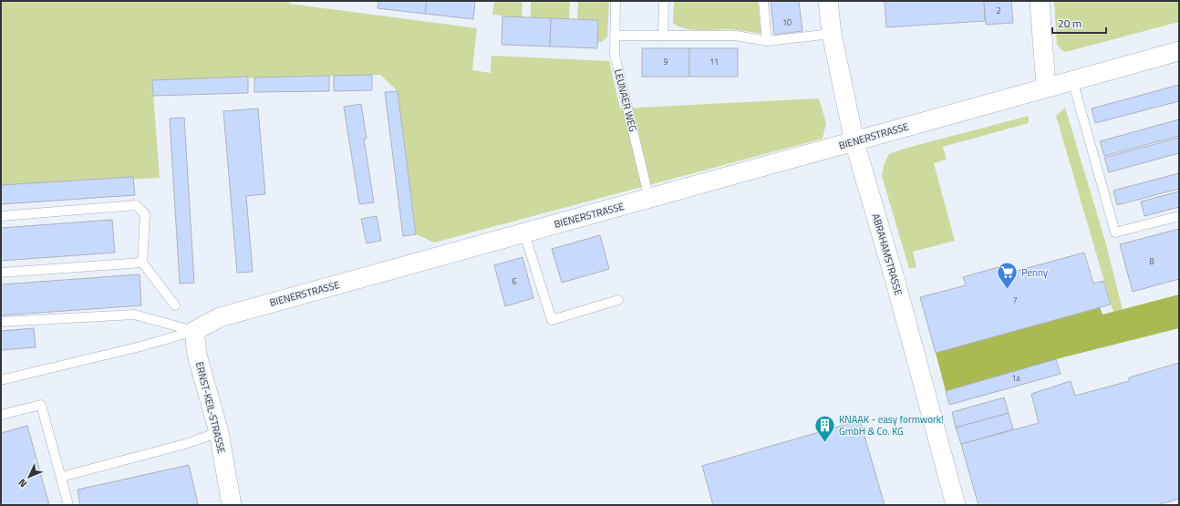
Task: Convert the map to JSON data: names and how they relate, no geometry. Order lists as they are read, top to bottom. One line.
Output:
{"streets":{"street":["BIENERSTRASSE","ABRAHAMSTRASSE","ERNST-KEIL-STRASSE"],"lane":["LEUNAER WEG"]},"crossings":[["LEUNAER WEG","BIENERSTRASSE"],["BIENERSTRASSE","ABRAHAMSTRASSE"],["BIENERSTRASSE","ERNST-KEIL-STRASSE"]],"places":{"supermarket":["Penny"],"building":["KNAAK - easy formwork! GmbH & Co. KG"]},"house_numbers":["2","10","9","11","8","6","7","1a"],"scale_bar":"20 m","north":"bottom left"}
